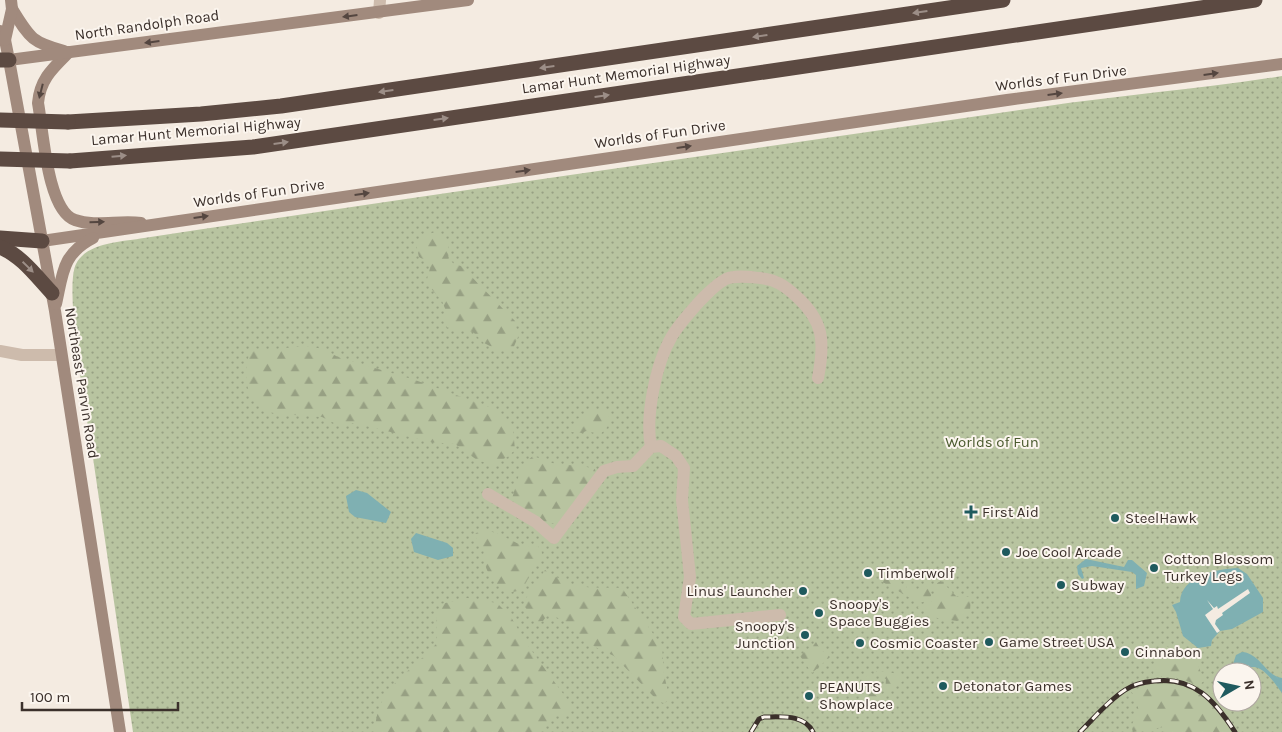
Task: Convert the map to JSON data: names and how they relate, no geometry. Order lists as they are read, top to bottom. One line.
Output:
{"streets":{"highway":["Lamar Hunt Memorial Highway"],"main road":["North Randolph Road","Worlds of Fun Drive","Northeast Parvin Road"]},"crossings":[["North Randolph Road","Northeast Parvin Road"],["Worlds of Fun Drive","Northeast Parvin Road"]],"one_way":["North Randolph Road","Worlds of Fun Drive"],"parks":["Worlds of Fun"],"places":{"health":["First Aid"],"other":["SteelHawk","Joe Cool Arcade","Cotton Blossom Turkey Legs","Timberwolf","Subway","Linus' Launcher","Snoopy's Space Buggies","Snoopy's Junction","Game Street USA","Cosmic Coaster","Cinnabon","Detonator Games","PEANUTS Showplace"]},"scale_bar":"100 m","north":"right"}
